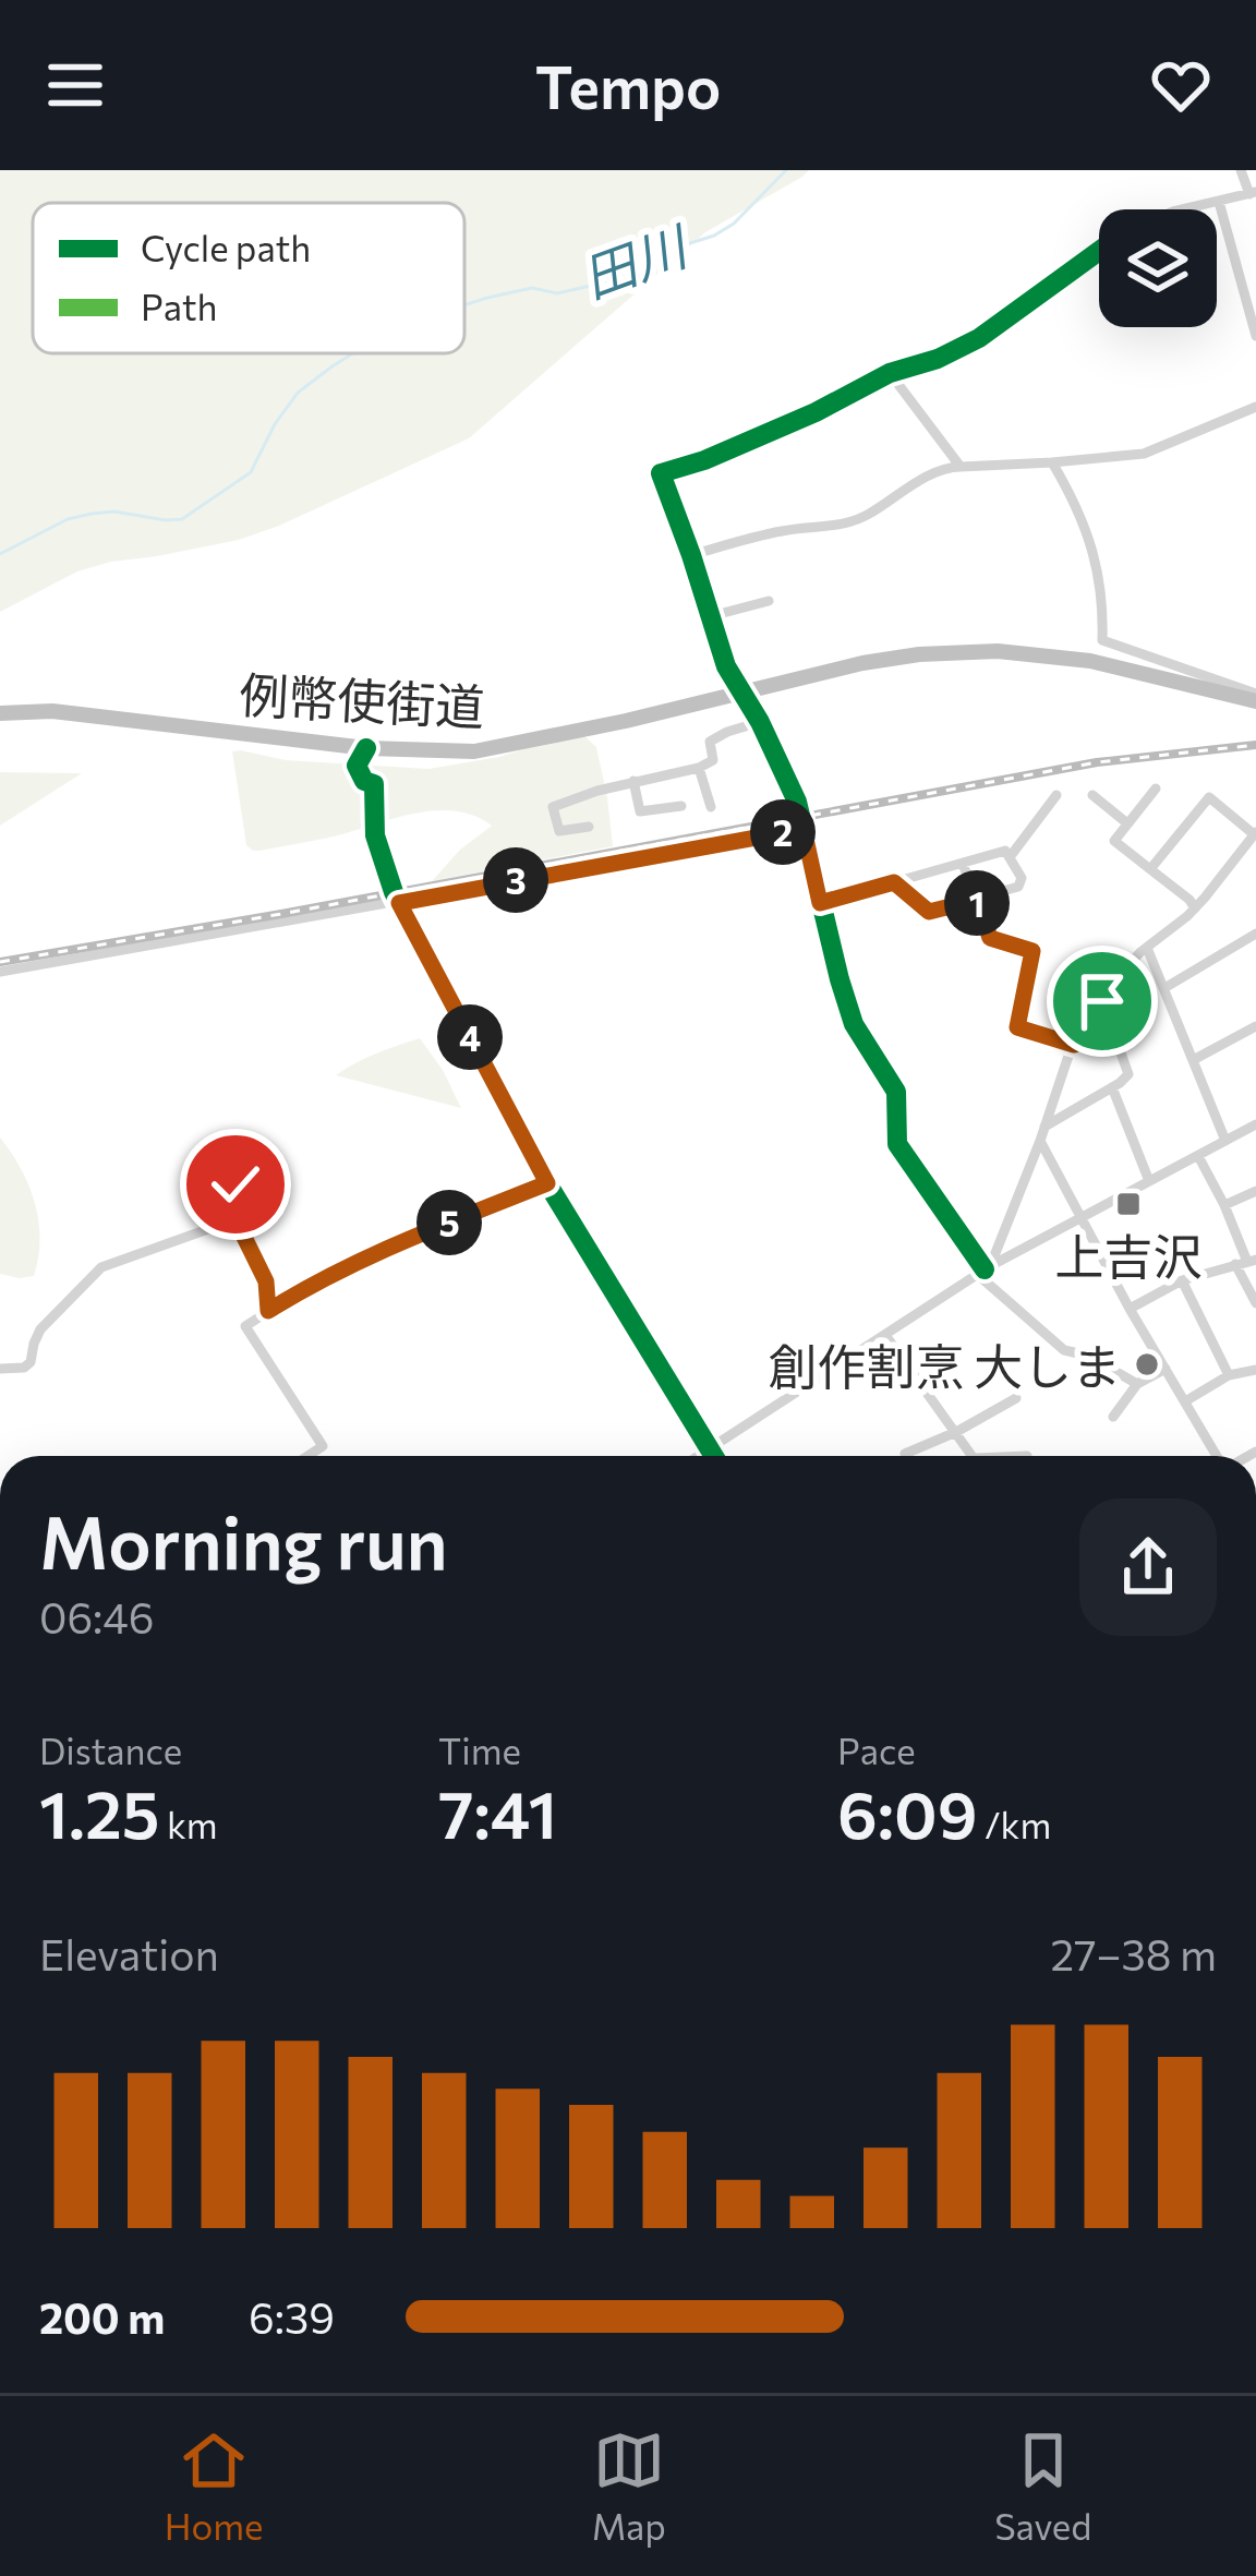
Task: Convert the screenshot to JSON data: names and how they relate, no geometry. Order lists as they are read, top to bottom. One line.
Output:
{"streets":{"highway":["例幣使街道"]},"water":["田川"],"places":{"transit":["上吉沢"],"other":["創作割烹 大しま"]},"legend":["Cycle path","Path"],"page":{"header":"Tempo","pins":["2","3","1","4","5"],"heading":["Morning run","06:46"],"stats":[["Distance","1.25 km"],["Time","7:41"],["Pace","6:09 /km"]],"chart":["Elevation","27–38 m"],"list":[{"name":"200 m","note":"6:39"}],"tabs":["Home","Map","Saved"]}}
